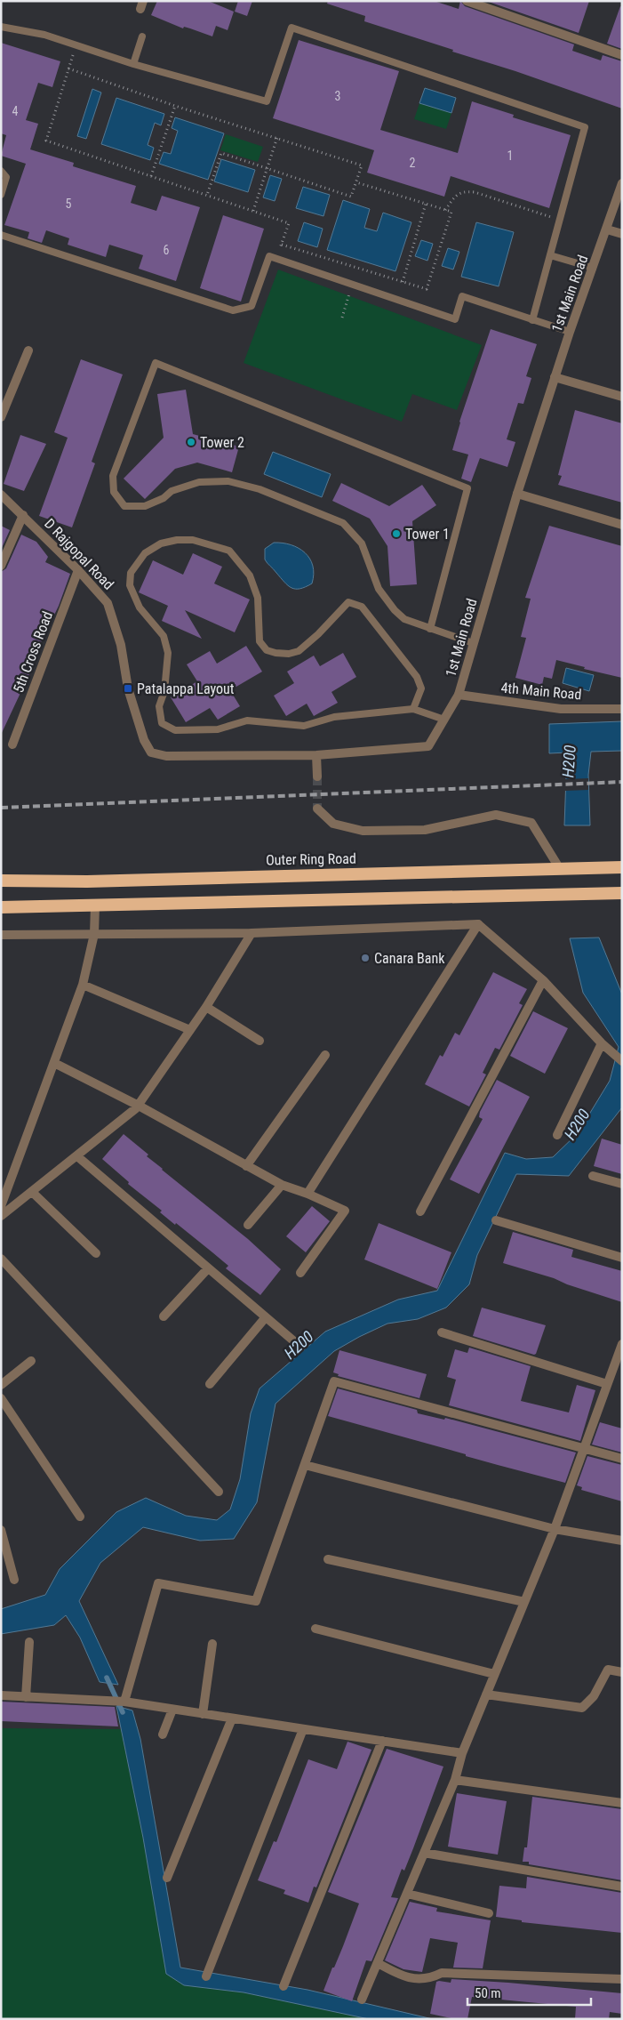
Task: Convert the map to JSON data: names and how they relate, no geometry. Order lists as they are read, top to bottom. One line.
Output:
{"streets":{"highway":["Outer Ring Road"],"street":["1st Main Road","D Rajgopal Road","5th Cross Road","4th Main Road"]},"crossings":[["1st Main Road","D Rajgopal Road"],["1st Main Road","4th Main Road"],["D Rajgopal Road","5th Cross Road"]],"water":["H200"],"places":{"other":["Tower 2","Tower 1","Canara Bank"],"transit":["Patalappa Layout"]},"house_numbers":["3","4","1","2","5","6"],"scale_bar":"50 m"}
